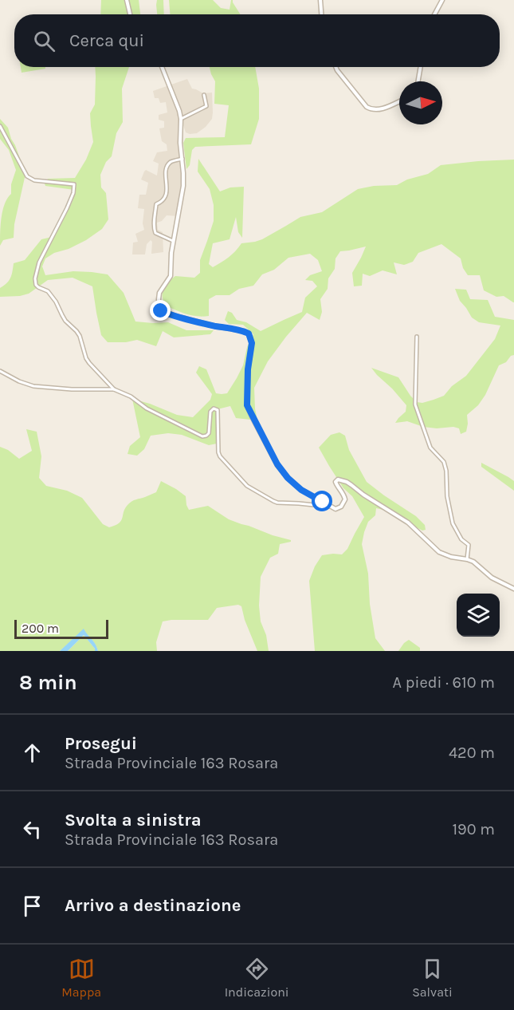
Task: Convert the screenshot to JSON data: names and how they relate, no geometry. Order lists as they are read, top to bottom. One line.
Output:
{"scale_bar":"200 m","north":"right","page":{"search":"Cerca qui","scale":"200 m","heading":["8 min","A piedi · 610 m"],"list":[["Prosegui","Strada Provinciale 163 Rosara","420 m"],["Svolta a sinistra","Strada Provinciale 163 Rosara","190 m"],"Arrivo a destinazione"],"nav":["Mappa","Indicazioni","Salvati"]}}
